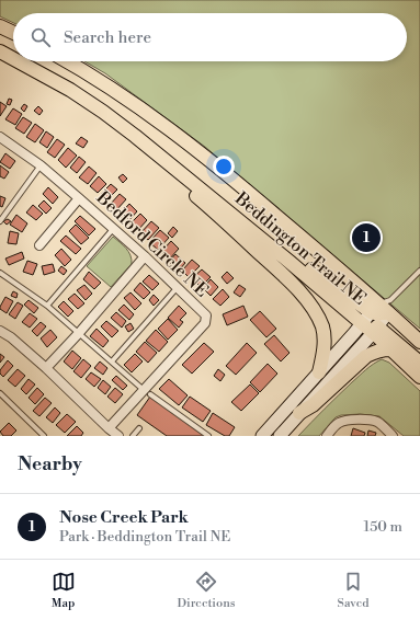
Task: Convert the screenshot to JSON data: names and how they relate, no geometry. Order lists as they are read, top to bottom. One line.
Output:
{"streets":{"main road":["Beddington Trail NE"],"street":["Bedford Circle NE"]},"page":{"search":"Search here","pins":"1","heading":"Nearby","list":[{"mark":"1","name":"Nose Creek Park","note":"Park · Beddington Trail NE","value":"150 m"}],"nav":["Map","Directions","Saved"]}}
